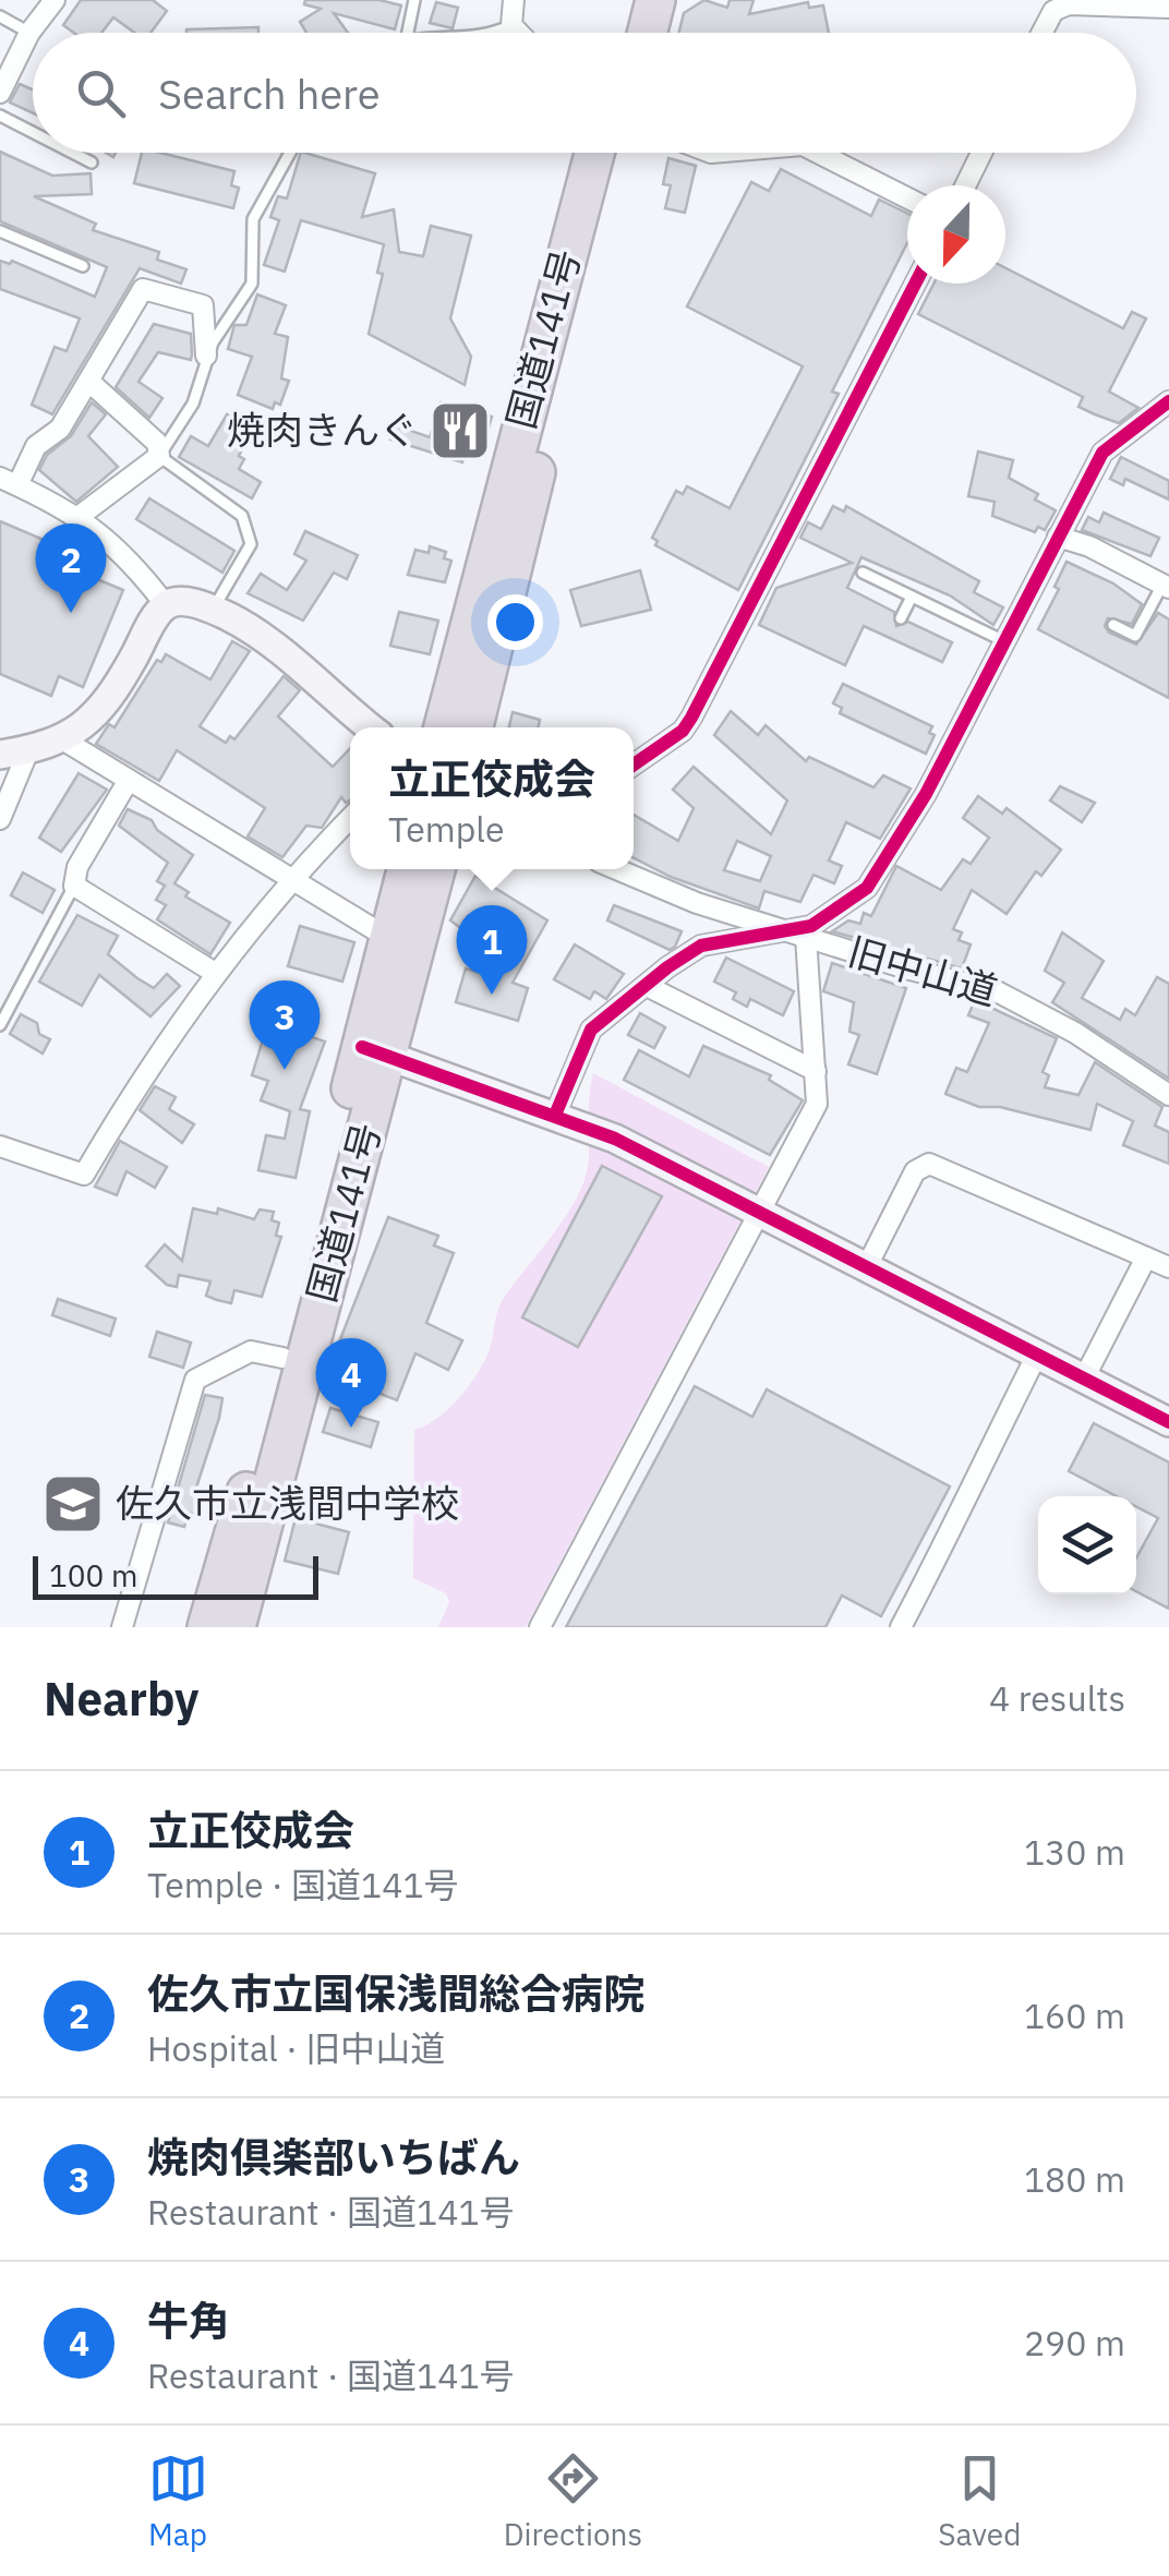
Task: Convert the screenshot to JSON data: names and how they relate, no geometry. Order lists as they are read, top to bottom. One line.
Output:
{"streets":{"highway":["国道141号"],"street":["旧中山道"]},"places":{"restaurant":["焼肉きんぐ"],"school or university":["佐久市立浅間中学校"]},"scale_bar":"100 m","north":"bottom","page":{"search":"Search here","pins":["2","1","3","4"],"popup":["立正佼成会","Temple"],"scale":"100 m","heading":["Nearby","4 results"],"list":[{"mark":"1","name":"立正佼成会","note":"Temple · 国道141号","value":"130 m"},{"mark":"2","name":"佐久市立国保浅間総合病院","note":"Hospital · 旧中山道","value":"160 m"},{"mark":"3","name":"焼肉倶楽部いちばん","note":"Restaurant · 国道141号","value":"180 m"},{"mark":"4","name":"牛角","note":"Restaurant · 国道141号","value":"290 m"}],"nav":["Map","Directions","Saved"]}}
